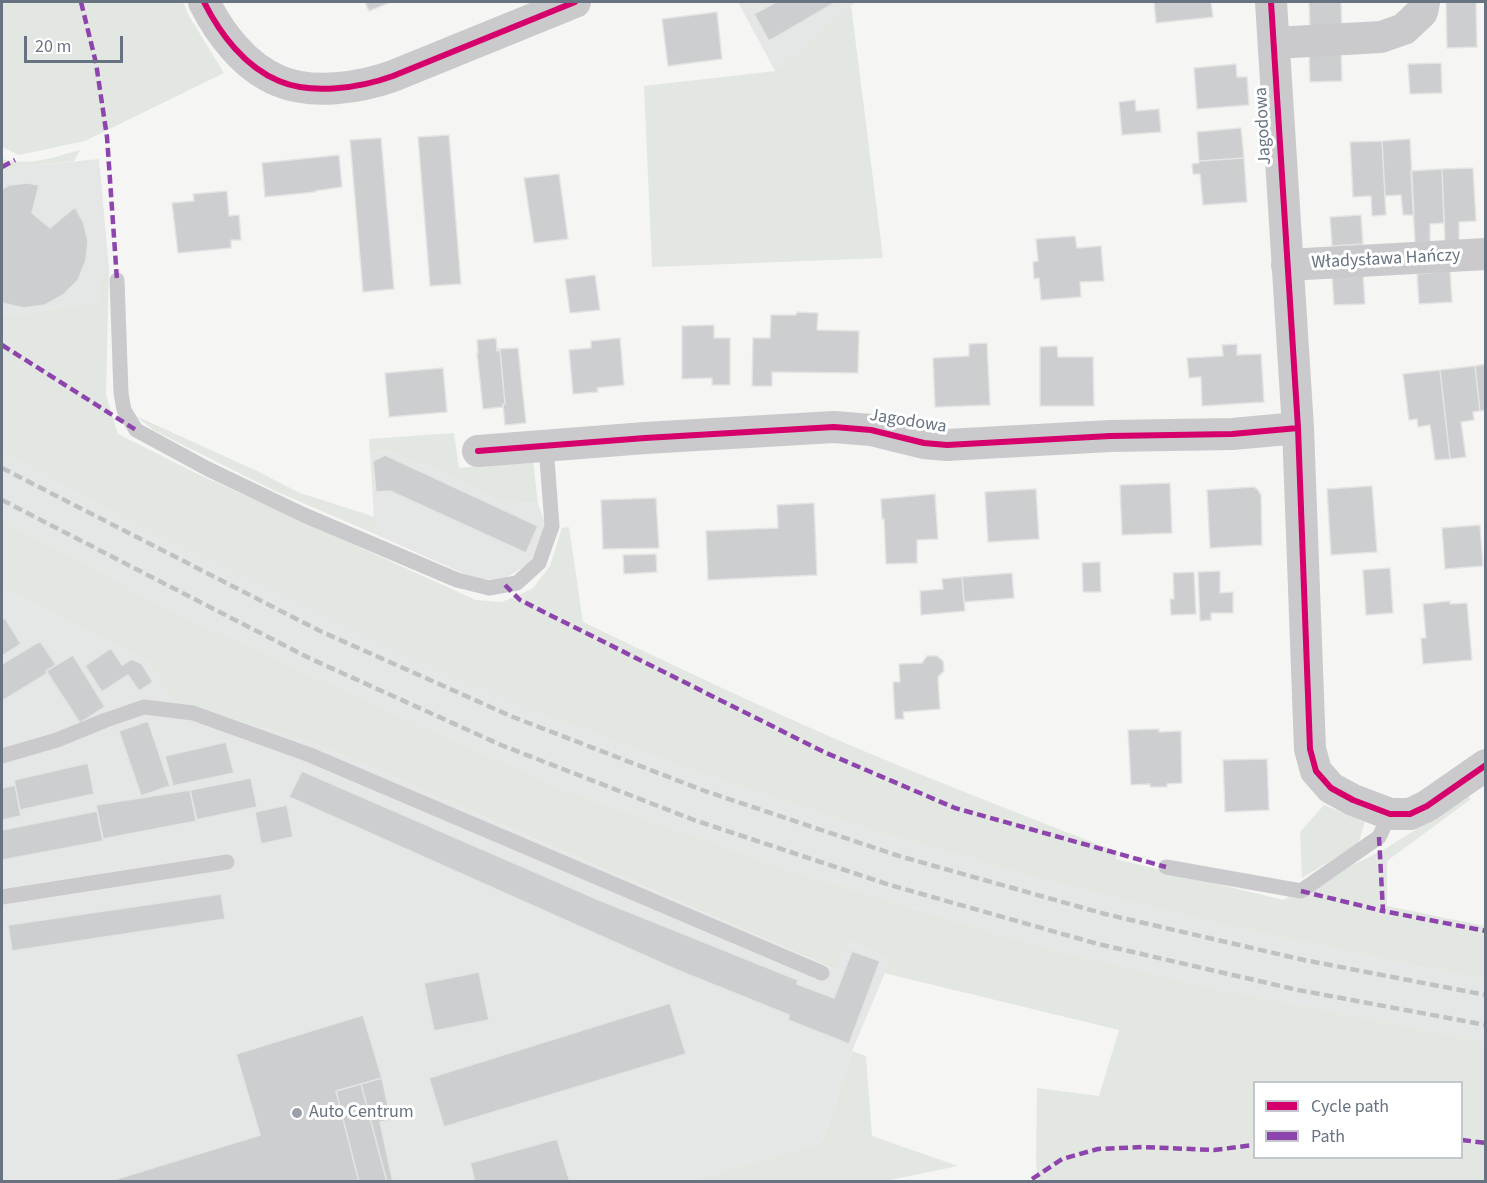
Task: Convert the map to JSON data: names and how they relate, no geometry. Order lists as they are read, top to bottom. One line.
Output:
{"streets":{"street":["Jagodowa","Władysława Hańczy"]},"crossings":[["Jagodowa","Władysława Hańczy"]],"places":["Auto Centrum"],"legend":["Cycle path","Path"],"scale_bar":"20 m"}
